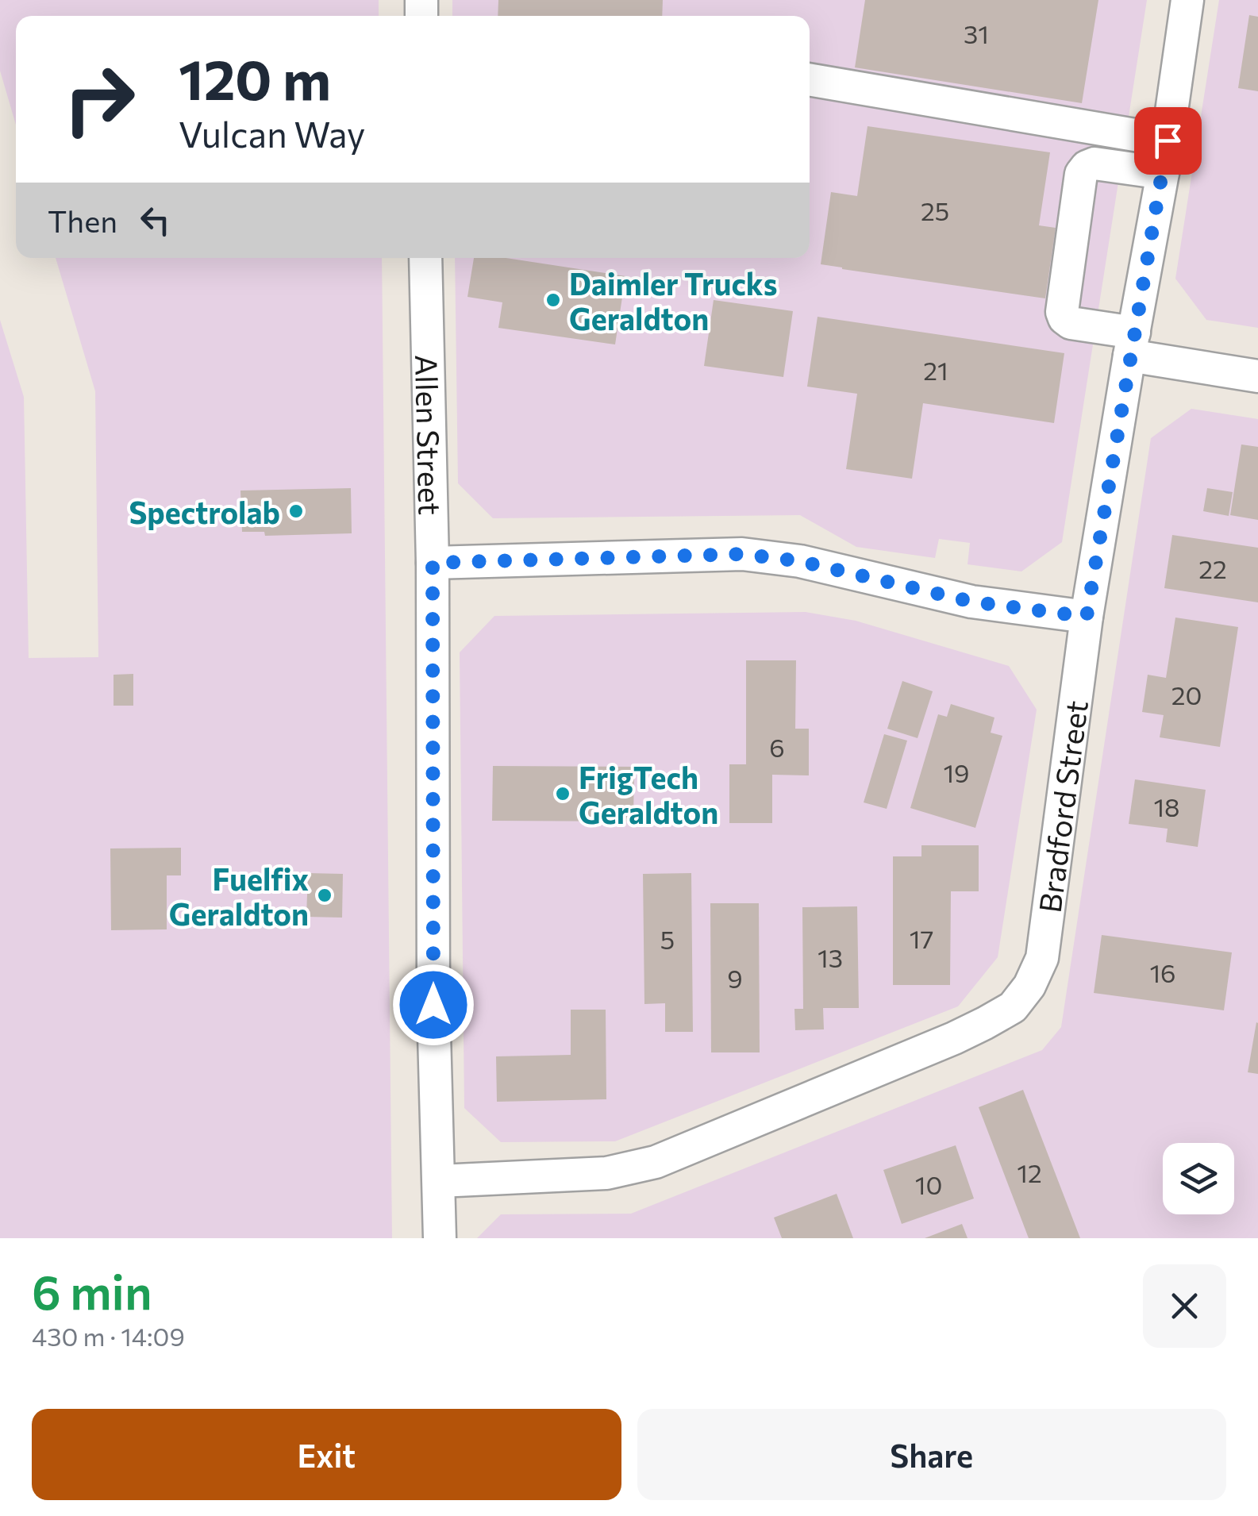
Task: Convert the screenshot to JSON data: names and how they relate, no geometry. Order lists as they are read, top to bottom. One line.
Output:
{"streets":{"street":["Allen Street","Bradford Street"]},"crossings":[["Allen Street","Bradford Street"]],"places":["Daimler Trucks Geraldton","Spectrolab","FrigTech Geraldton","Fuelfix Geraldton"],"house_numbers":["31","25","21","22","20","6","19","18","17","5","13","16","9","12","10"],"page":{"turn":["120 m","Vulcan Way"],"then":"Then","heading":["6 min","430 m · 14:09"],"buttons":["Exit","Share"]}}
